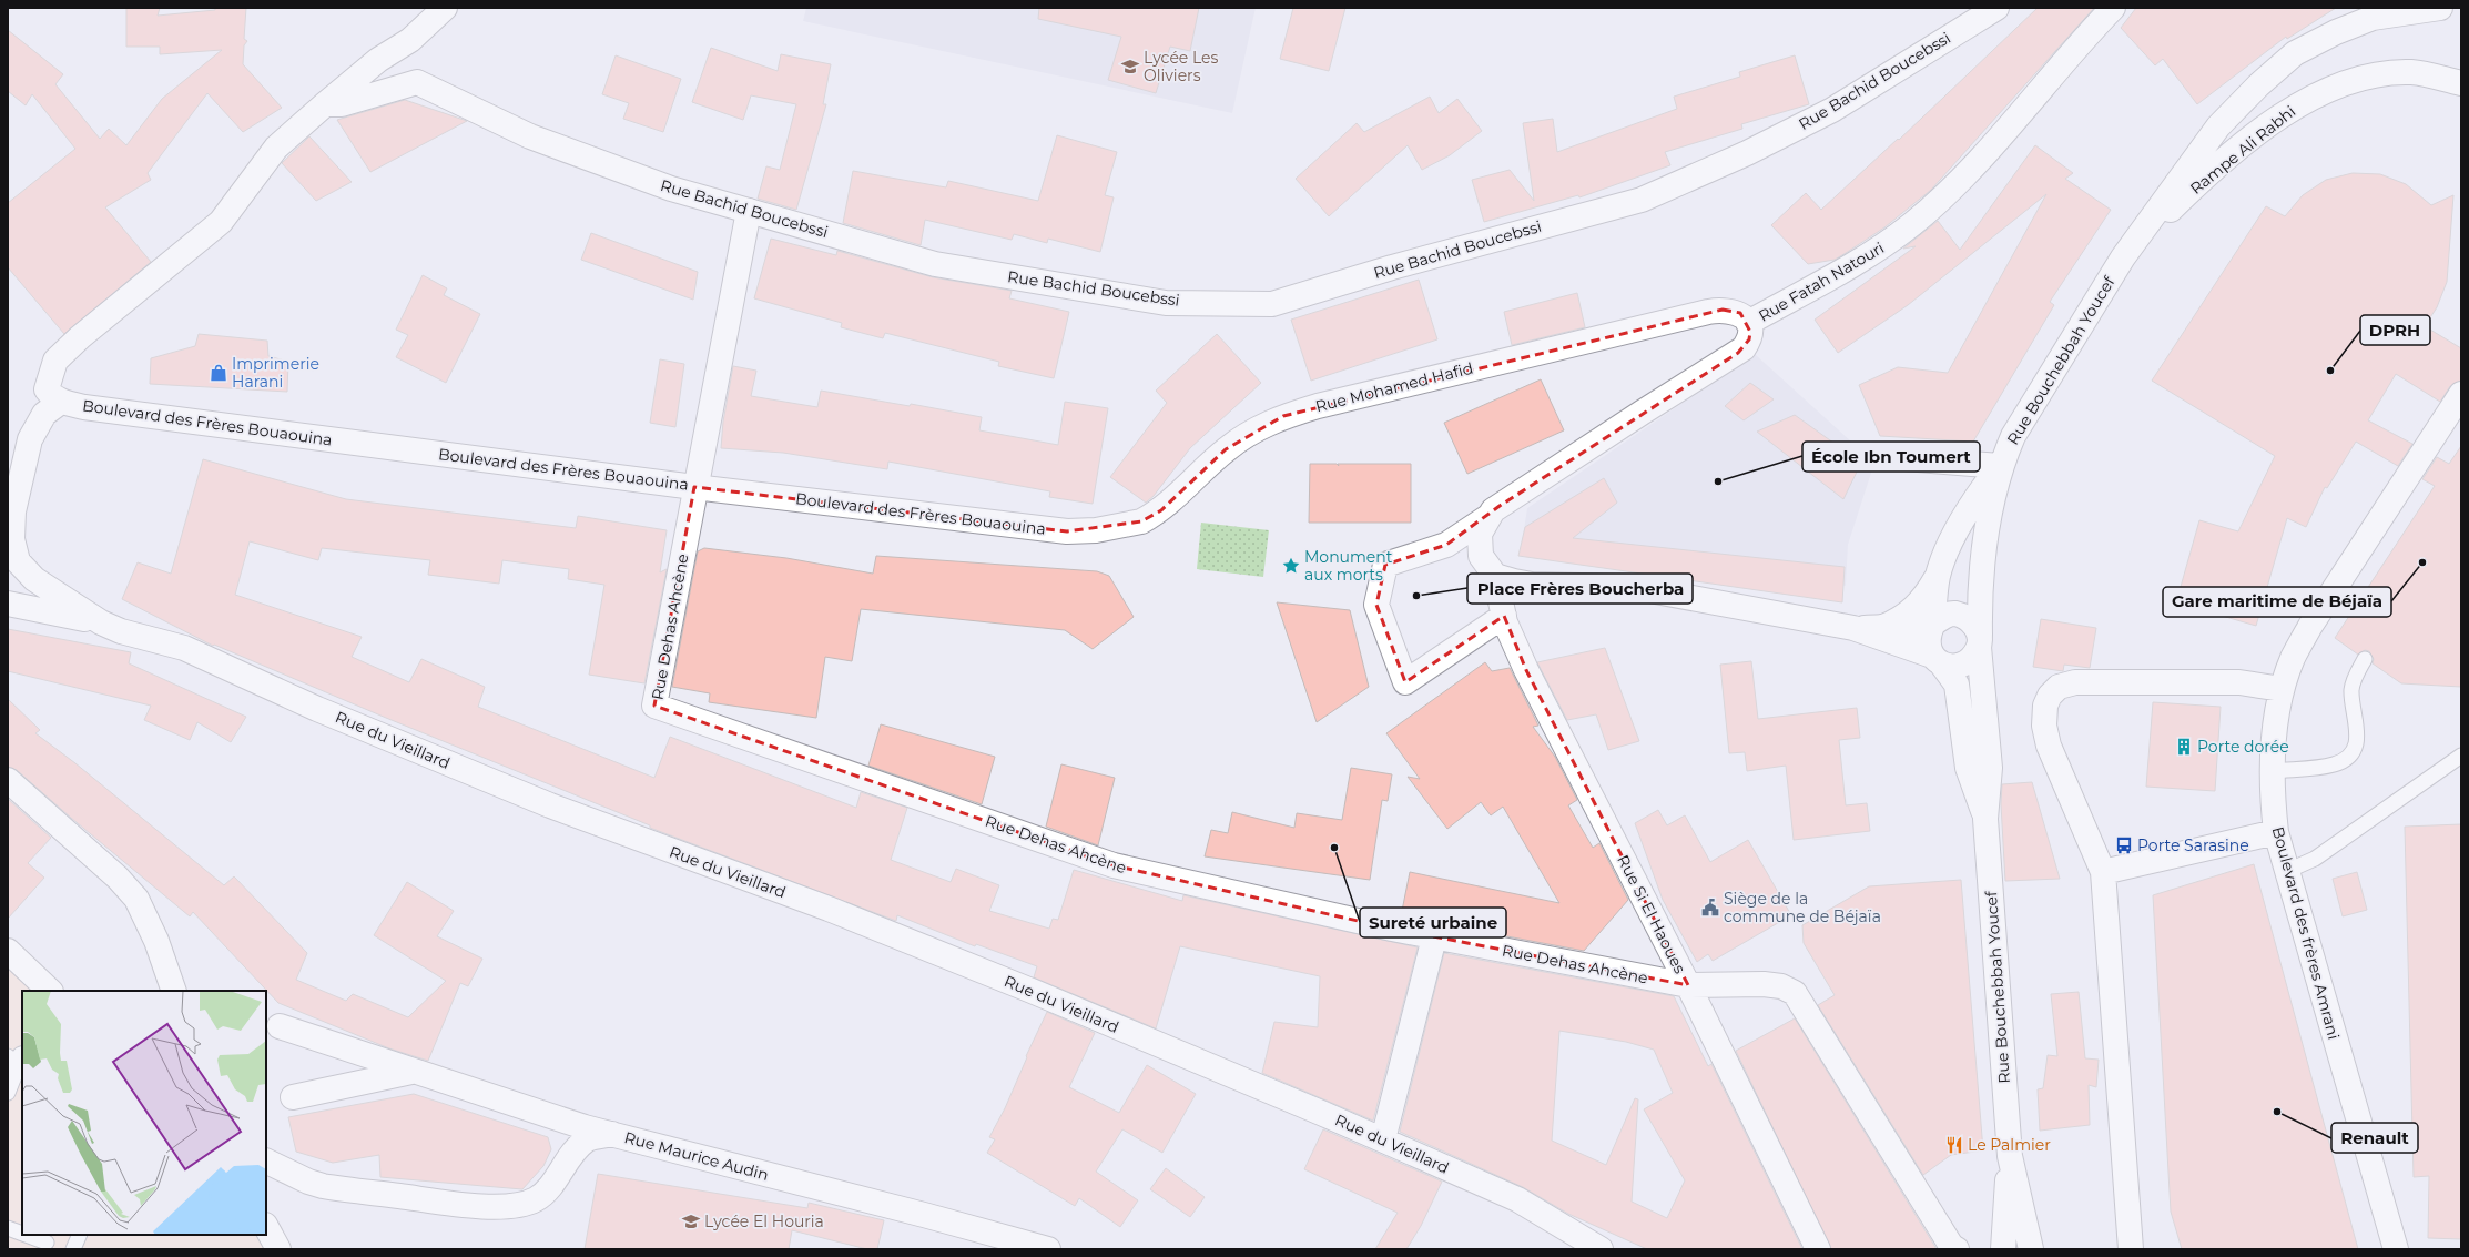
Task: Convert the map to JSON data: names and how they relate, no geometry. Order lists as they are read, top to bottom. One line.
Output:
{"streets":{"street":["Rue Bachid Boucebssi","Rampe Ali Rabhi","Rue Fatah Natouri","Rue Bouchebbah Youcef","Rue Mohamed Hafid","Boulevard des Frères Bouaouina","Rue Dehas Ahcène","Rue du Vieillard","Rue Si El Haoues","Boulevard des frères Amrani","Rue Maurice Audin"]},"crossings":[["Rampe Ali Rabhi","Rue Bouchebbah Youcef"],["Rue Fatah Natouri","Rue Mohamed Hafid"],["Rue Fatah Natouri","Rue Si El Haoues"],["Rue Mohamed Hafid","Boulevard des Frères Bouaouina"],["Boulevard des Frères Bouaouina","Rue Dehas Ahcène"],["Boulevard des Frères Bouaouina","Rue du Vieillard"],["Rue Dehas Ahcène","Rue Si El Haoues"]],"places":{"school or university":["Lycée Les Oliviers","Lycée El Houria"],"other":["DPRH","École Ibn Toumert","Gare maritime de Béjaïa","Place Frères Boucherba","Sureté urbaine","Renault"],"shop":["Imprimerie Harani"],"place":["Monument aux morts"],"building":["Porte dorée"],"bus stop":["Porte Sarasine"],"public building":["Siège de la commune de Béjaïa"],"restaurant":["Le Palmier"]}}
